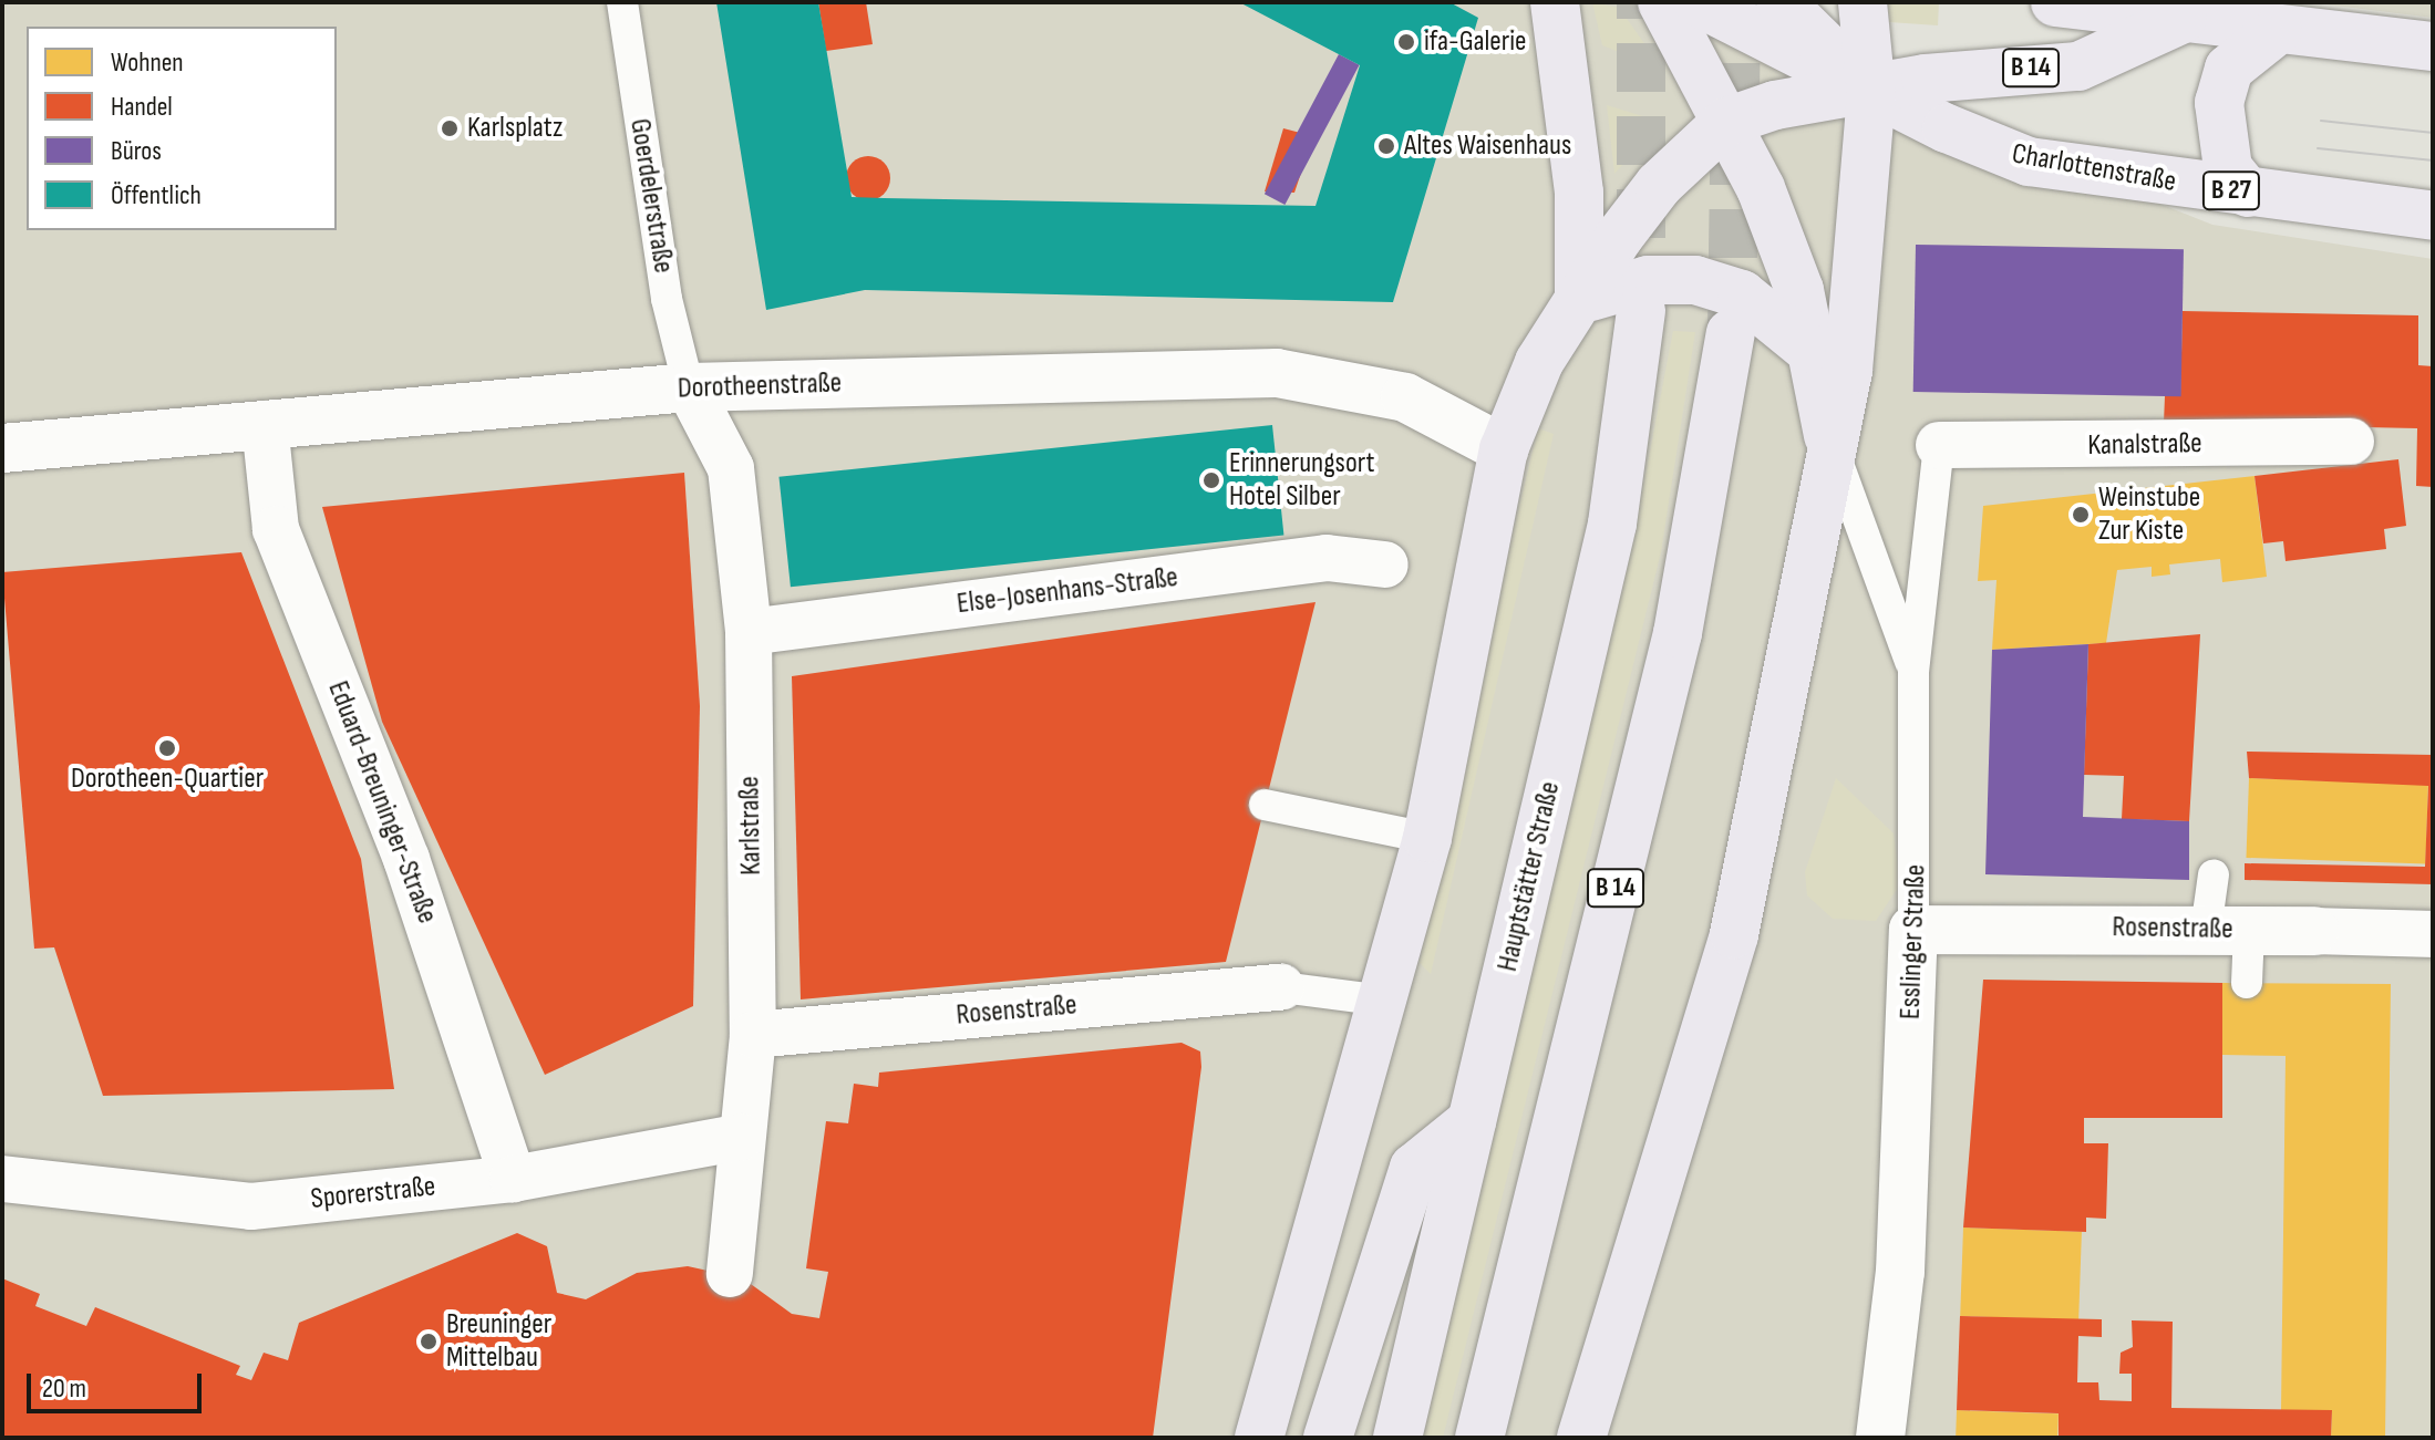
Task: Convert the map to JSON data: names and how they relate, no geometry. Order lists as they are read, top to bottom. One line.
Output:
{"streets":{"main road":["B 14","Charlottenstraße","B 27","Hauptstätter Straße"],"street":["Dorotheenstraße","Kanalstraße","Else-Josenhans-Straße","Eduard-Breuninger-Straße","Karlstraße","Rosenstraße","Esslinger Straße","Sporerstraße"],"lane":["Goerdelerstraße"]},"crossings":[["B 14","Charlottenstraße"],["B 14","B 27"],["B 14","Dorotheenstraße"],["Charlottenstraße","B 27"],["Goerdelerstraße","Dorotheenstraße"],["Goerdelerstraße","Karlstraße"],["Dorotheenstraße","Eduard-Breuninger-Straße"],["Dorotheenstraße","Karlstraße"],["Kanalstraße","Esslinger Straße"],["Else-Josenhans-Straße","Karlstraße"],["Eduard-Breuninger-Straße","Sporerstraße"],["Karlstraße","Rosenstraße"],["Karlstraße","Sporerstraße"],["Rosenstraße","Esslinger Straße"]],"places":["ifa-Galerie","Karlsplatz","Altes Waisenhaus","Erinnerungsort Hotel Silber","Weinstube Zur Kiste","Dorotheen-Quartier","Breuninger Mittelbau"],"legend":["Wohnen","Handel","Büros","Öffentlich"],"scale_bar":"20 m"}
